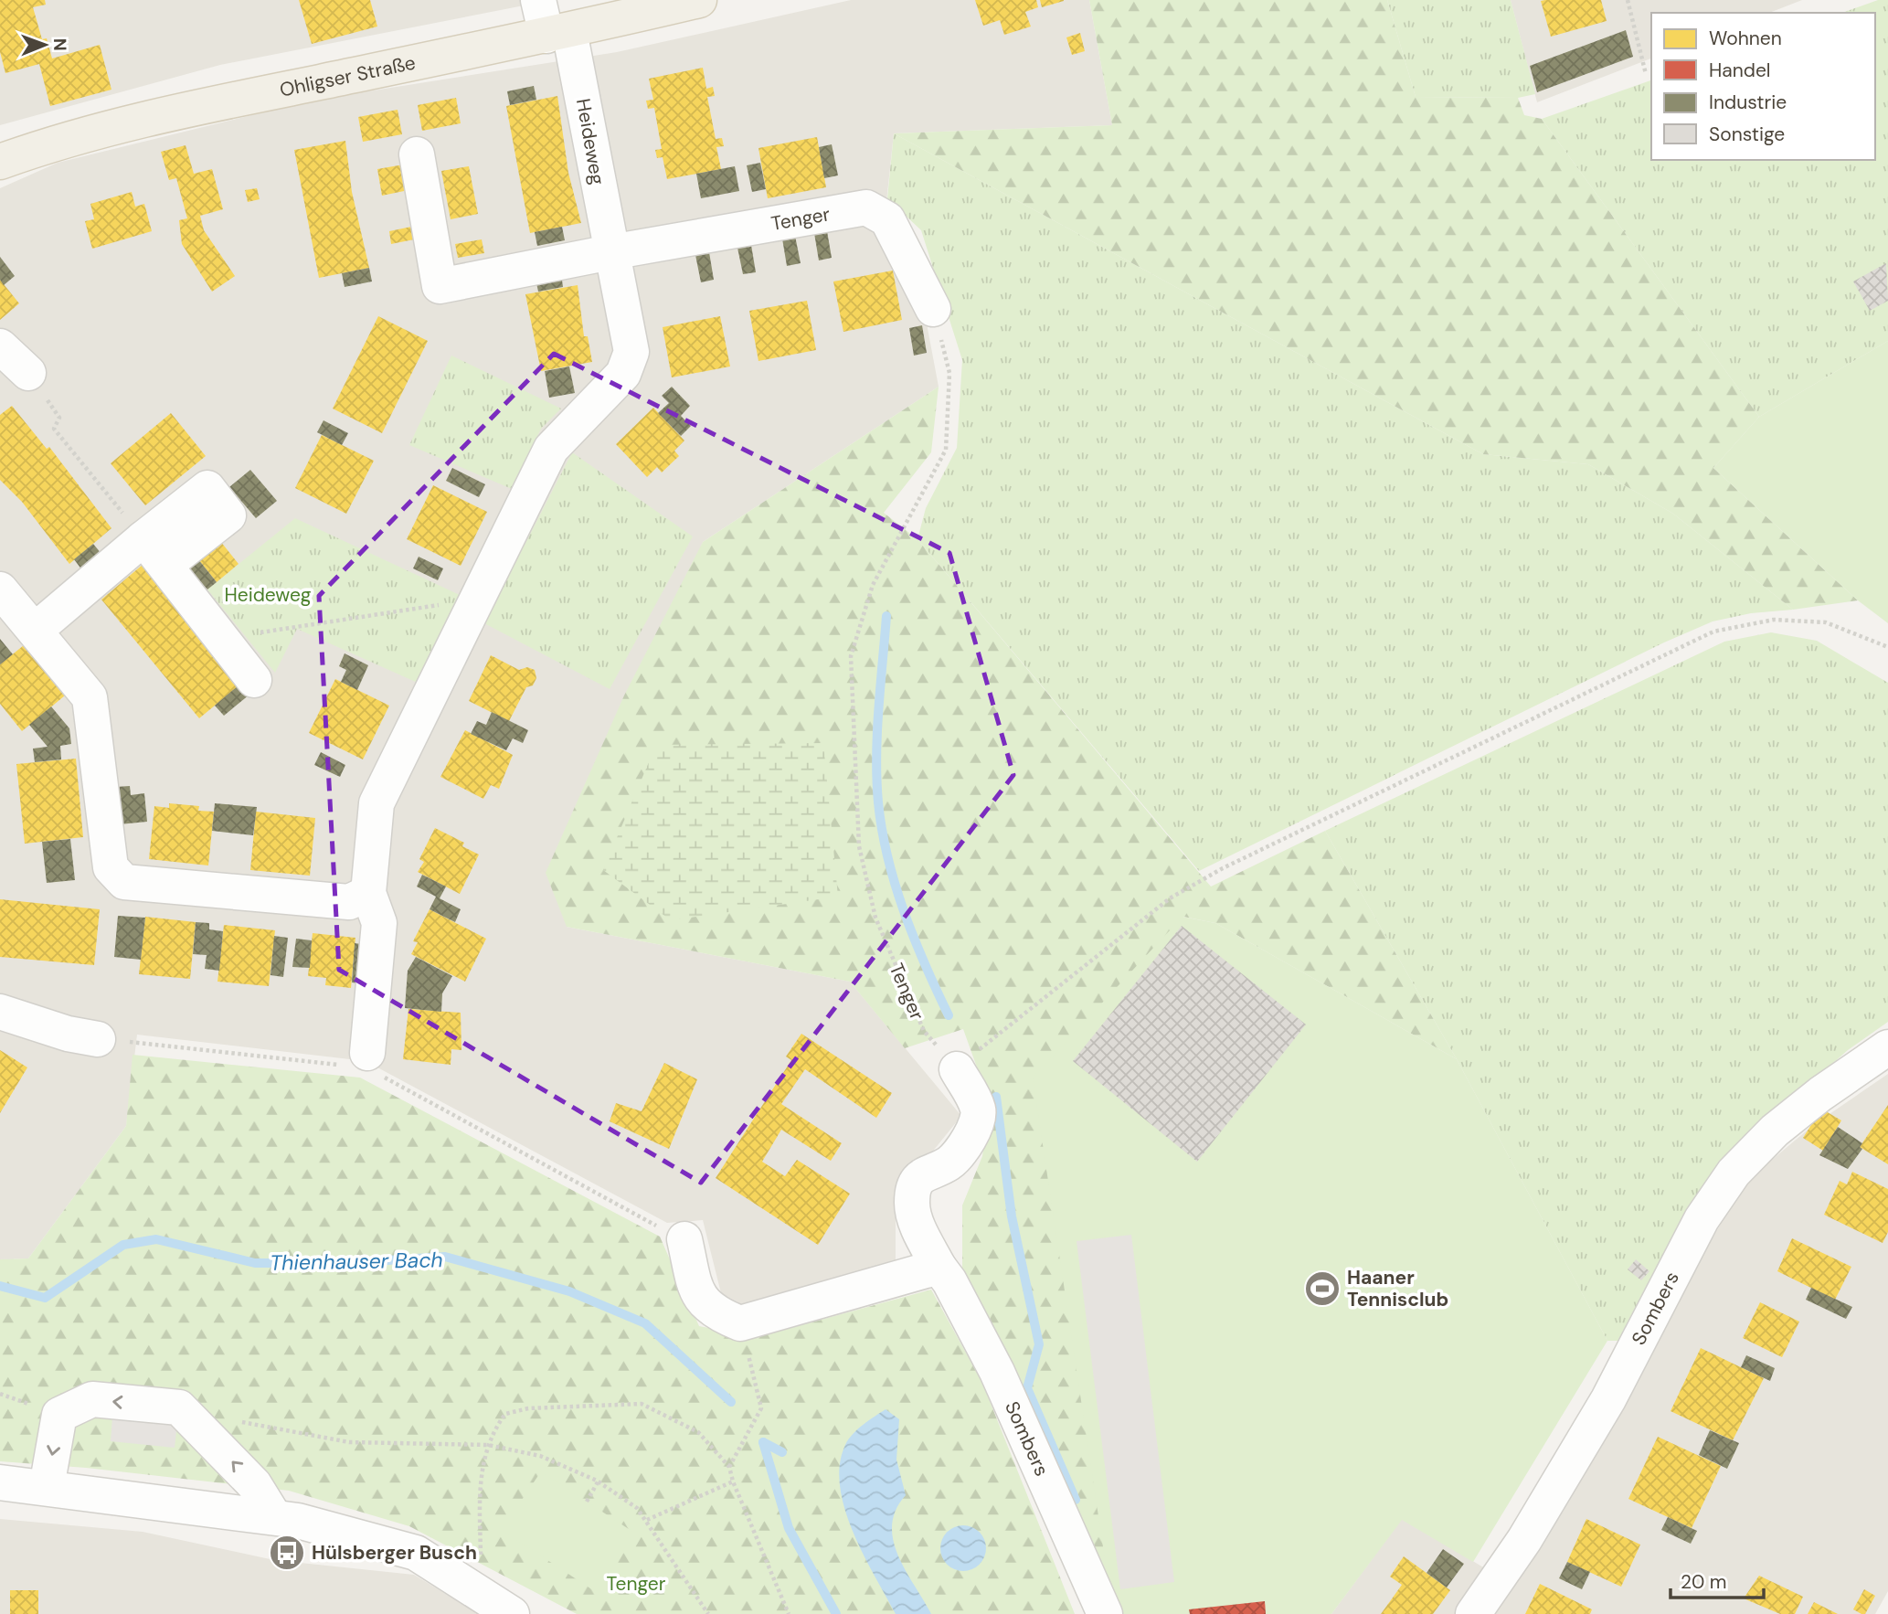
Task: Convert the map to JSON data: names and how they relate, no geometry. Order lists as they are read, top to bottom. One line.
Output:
{"streets":{"main road":["Ohligser Straße"],"street":["Heideweg","Tenger","Sombers"]},"crossings":[["Ohligser Straße","Heideweg"],["Heideweg","Tenger"]],"water":["Thienhauser Bach"],"parks":["Heideweg","Tenger"],"places":{"sports":["Haaner Tennisclub"],"bus stop":["Hülsberger Busch"]},"legend":["Wohnen","Handel","Industrie","Sonstige"],"scale_bar":"20 m","north":"right"}
